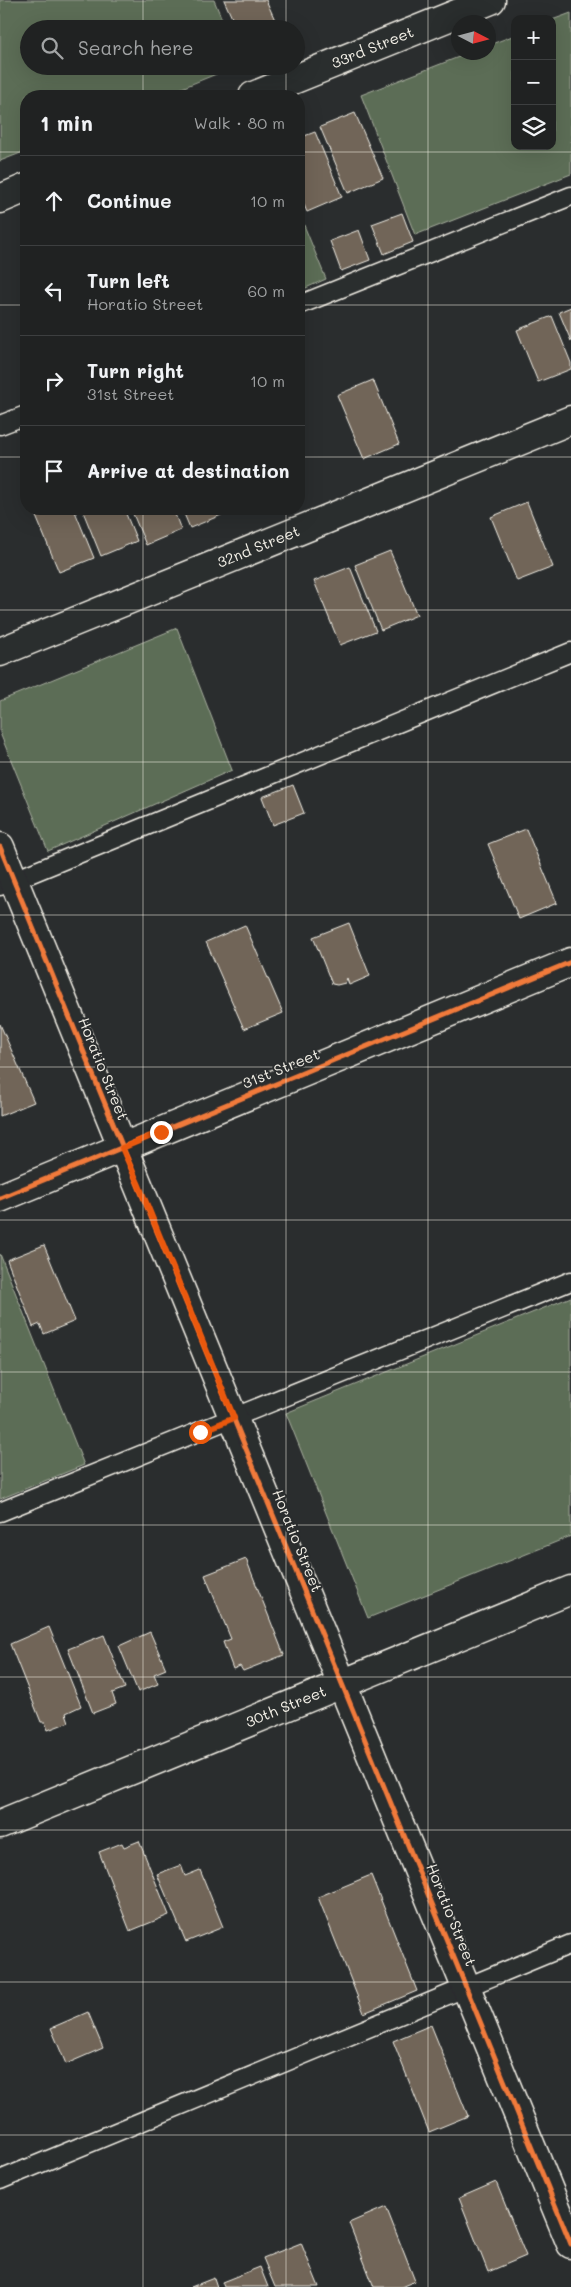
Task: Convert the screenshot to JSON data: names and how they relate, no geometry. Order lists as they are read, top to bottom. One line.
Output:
{"streets":{"street":["33rd Street","32nd Street","Horatio Street","31st Street","30th Street"]},"crossings":[["Horatio Street","31st Street"],["Horatio Street","30th Street"]],"north":"right","page":{"map_buttons":["+","−"],"search":"Search here","heading":["1 min","Walk · 80 m"],"list":[["Continue","10 m"],["Turn left","Horatio Street","60 m"],["Turn right","31st Street","10 m"],"Arrive at destination"]}}
